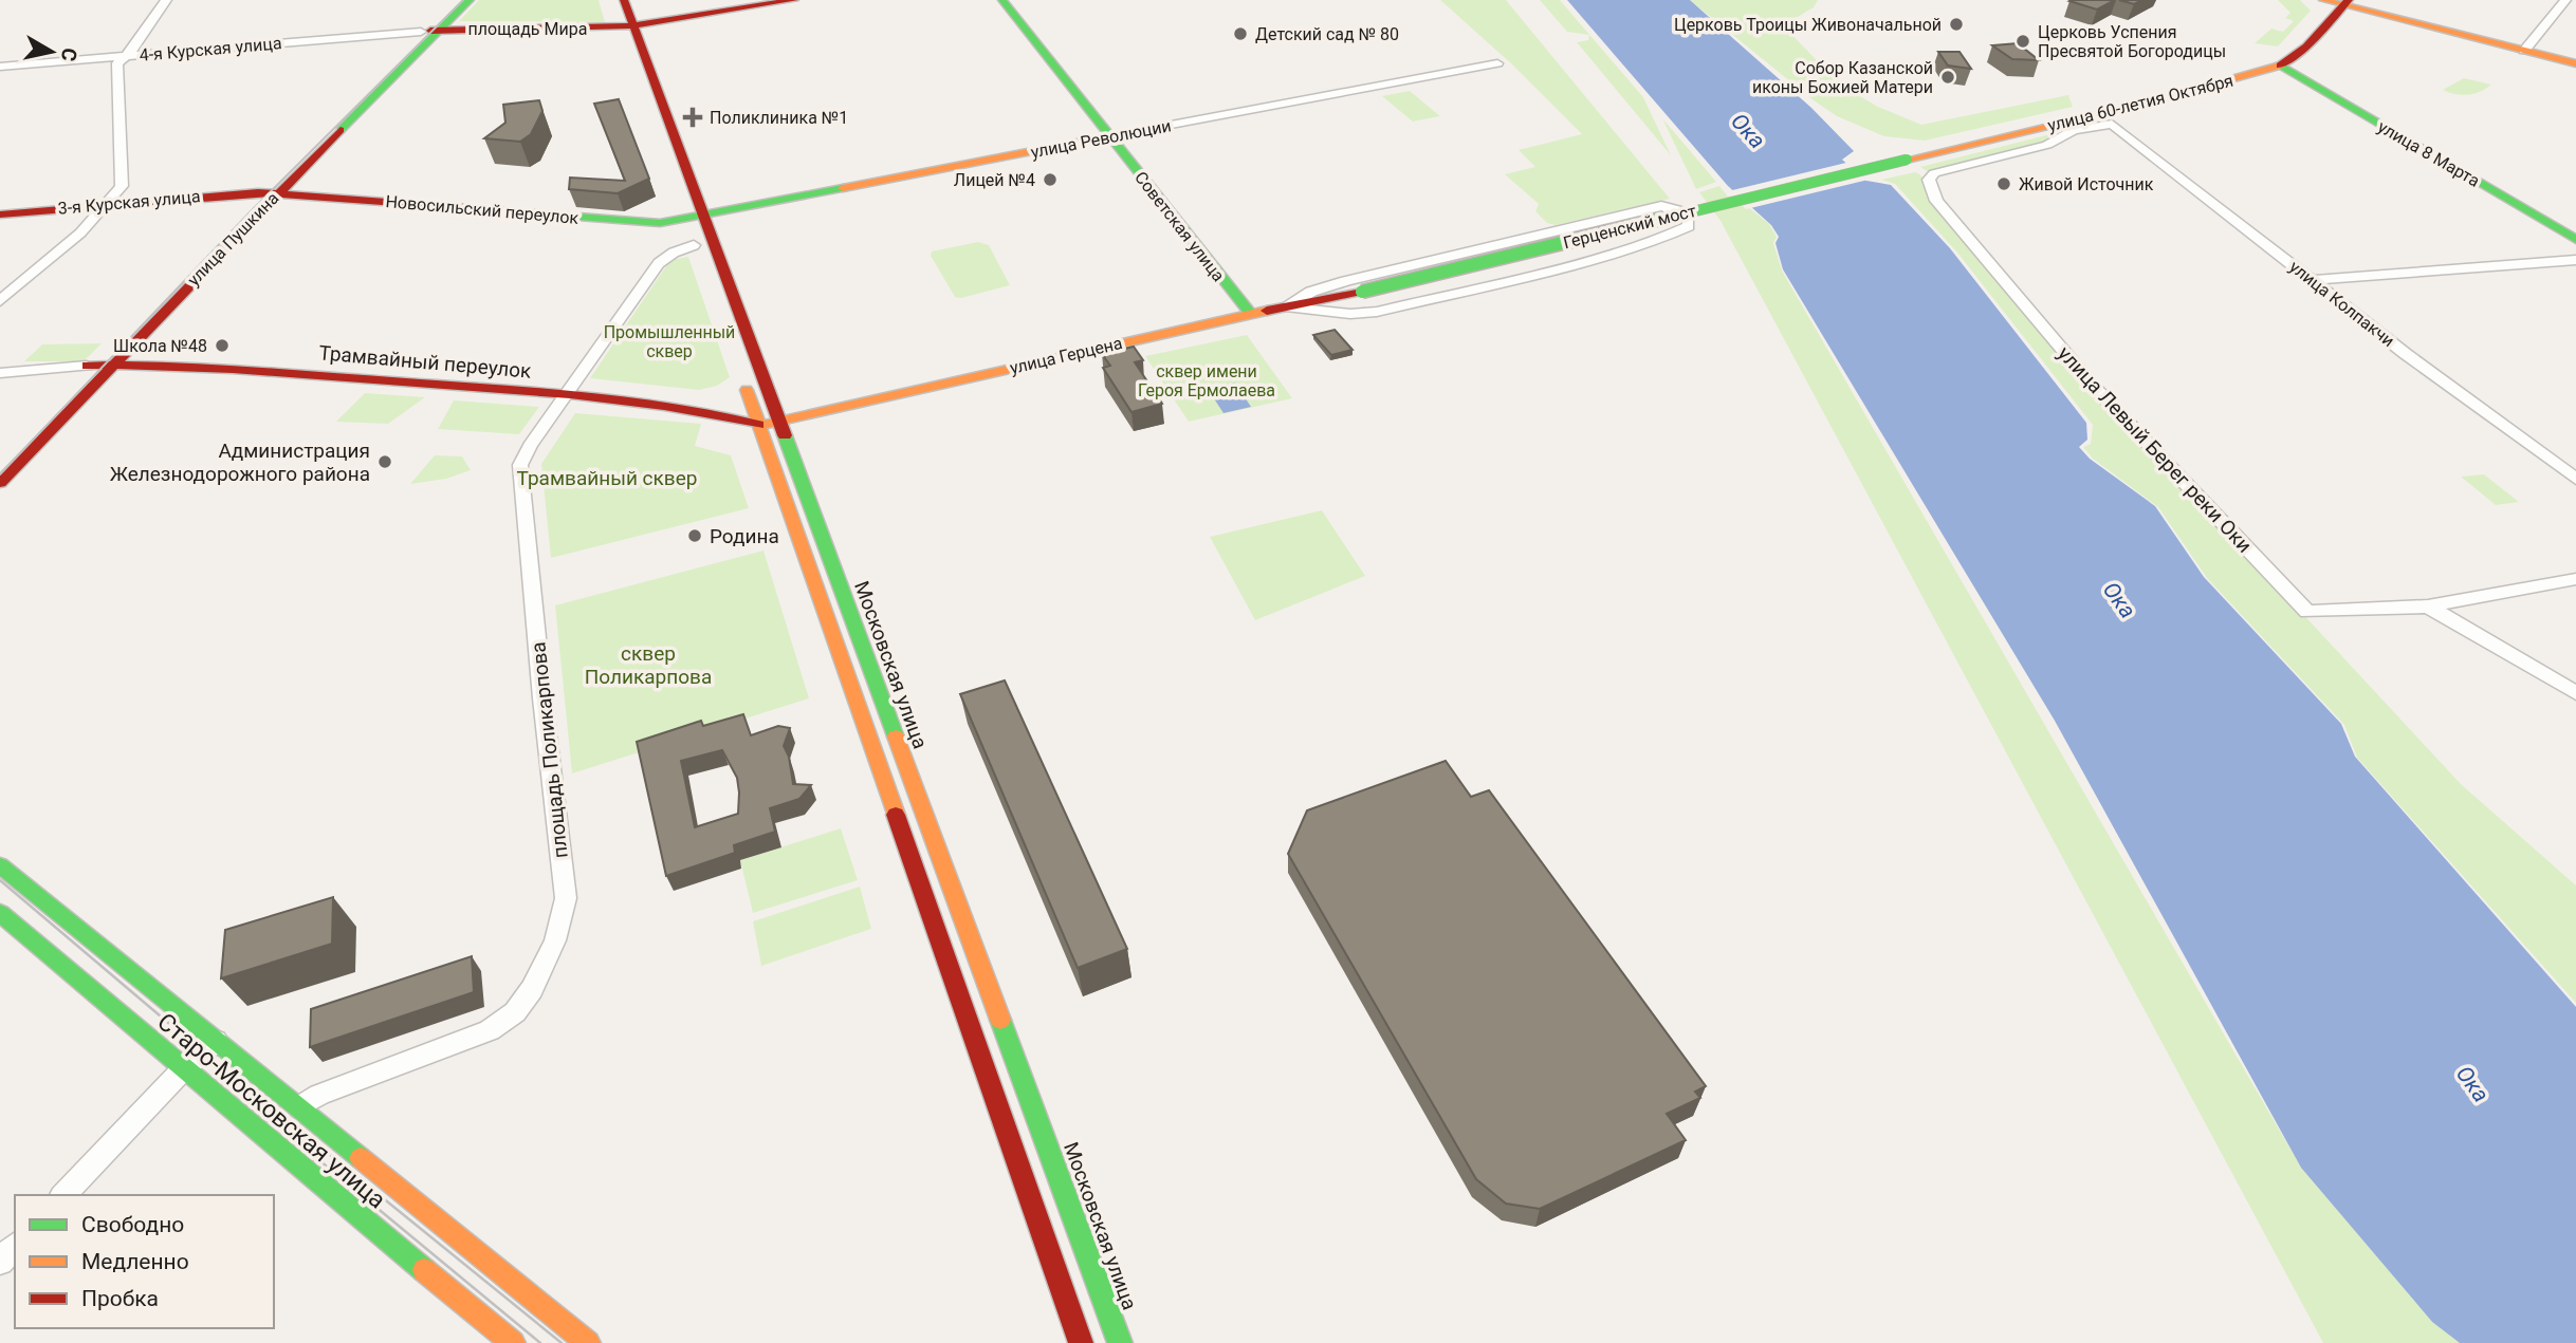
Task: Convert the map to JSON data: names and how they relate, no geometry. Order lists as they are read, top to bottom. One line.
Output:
{"streets":{"main road":["площадь Мира","улица 60-летия Октября","улица Революции","улица 8 Марта","3-я Курская улица","Новосильский переулок","Советская улица","Герценский мост","улица Пушкина","улица Герцена","Трамвайный переулок","Московская улица","Старо-Московская улица"],"street":["4-я Курская улица","улица Колпакчи","улица Левый Берег реки Оки","площадь Поликарпова"]},"crossings":[["площадь Мира","4-я Курская улица"],["площадь Мира","улица Пушкина"],["площадь Мира","Московская улица"],["4-я Курская улица","улица Пушкина"],["улица 60-летия Октября","улица 8 Марта"],["улица 60-летия Октября","Герценский мост"],["улица Революции","Новосильский переулок"],["улица Революции","Советская улица"],["улица Революции","Московская улица"],["3-я Курская улица","Новосильский переулок"],["3-я Курская улица","улица Пушкина"],["Новосильский переулок","улица Пушкина"],["Новосильский переулок","Московская улица"],["Советская улица","улица Герцена"],["Герценский мост","улица Герцена"],["улица Пушкина","Трамвайный переулок"],["улица Колпакчи","улица Левый Берег реки Оки"],["улица Герцена","Трамвайный переулок"],["улица Герцена","Московская улица"],["Трамвайный переулок","площадь Поликарпова"]],"water":["Ока"],"parks":["Промышленный сквер","сквер имени Героя Ермолаева","Трамвайный сквер","сквер Поликарпова"],"places":{"other":["Церковь Троицы Живоначальной","Детский сад № 80","Церковь Успения Пресвятой Богородицы","Собор Казанской иконы Божией Матери","Лицей №4","Живой Источник","Школа №48","Администрация Железнодорожного района","Родина"],"health":["Поликлиника №1"]},"legend":["Свободно","Медленно","Пробка"],"north":"right"}
